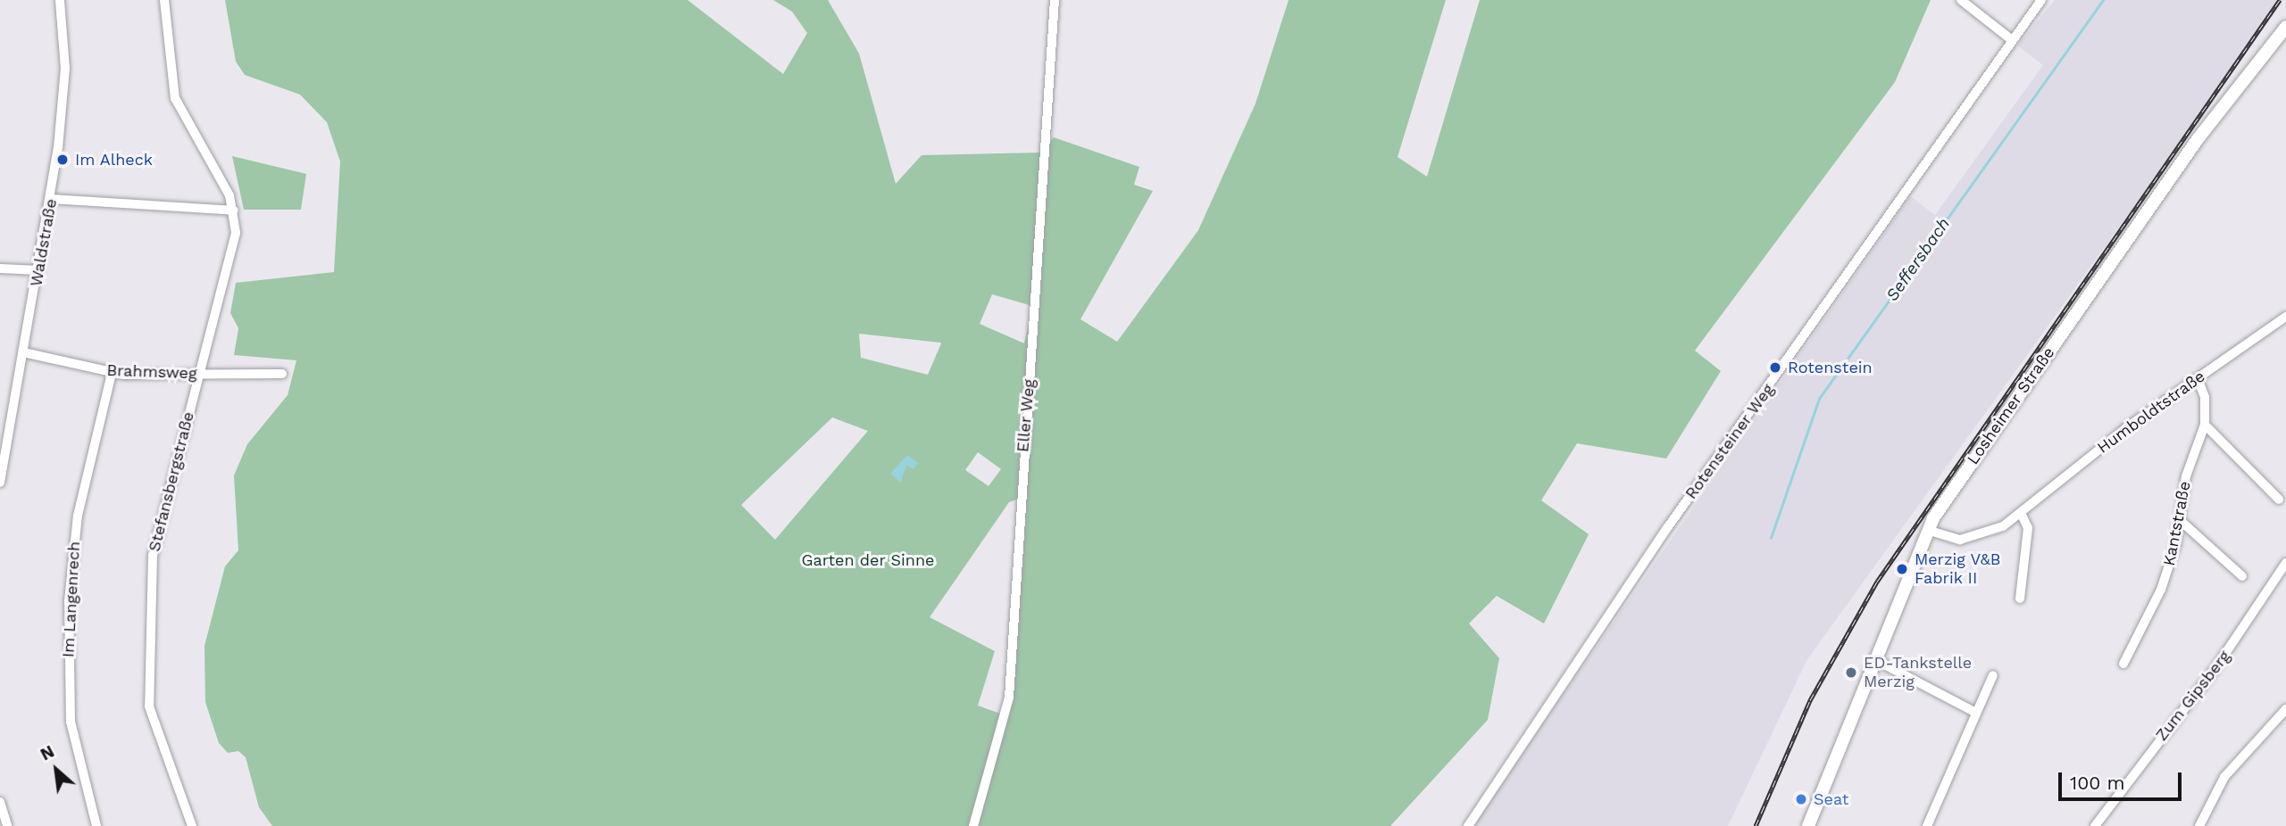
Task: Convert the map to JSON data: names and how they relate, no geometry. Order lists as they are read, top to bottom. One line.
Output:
{"streets":{"main road":["Losheimer Straße"],"street":["Waldstraße","Brahmsweg","Humboldtstraße","Eller Weg","Rotensteiner Weg","Stefansbergstraße","Kantstraße","Im Langenrech","Zum Gipsberg"]},"crossings":[["Waldstraße","Brahmsweg"],["Brahmsweg","Stefansbergstraße"],["Brahmsweg","Im Langenrech"],["Losheimer Straße","Humboldtstraße"],["Humboldtstraße","Kantstraße"]],"water":["Seffersbach"],"parks":["Garten der Sinne"],"places":["Im Alheck","Rotenstein","Merzig V&B Fabrik II","ED-Tankstelle Merzig","Seat"],"scale_bar":"100 m","north":"top left"}
